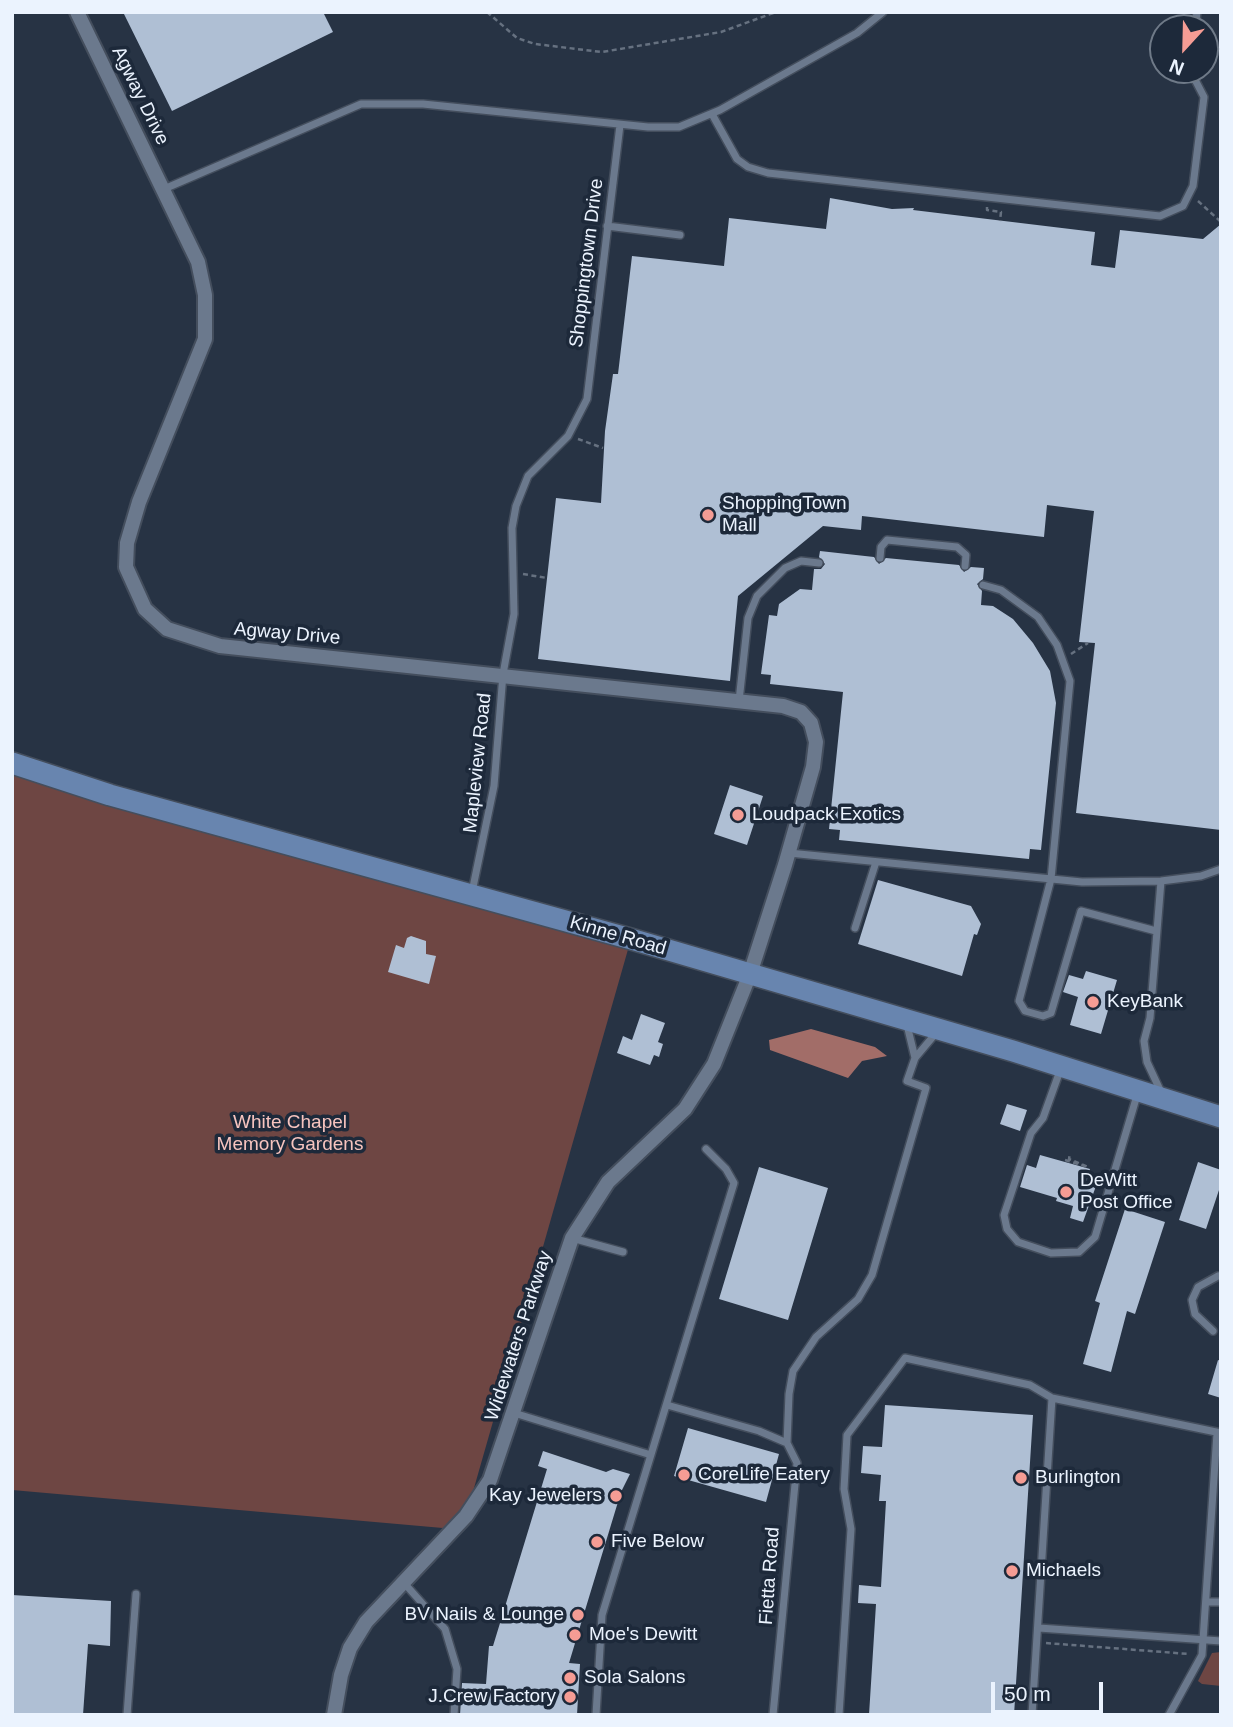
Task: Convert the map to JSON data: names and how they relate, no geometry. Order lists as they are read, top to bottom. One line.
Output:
{"streets":{"street":["Agway Drive","Kinne Road","Widewaters Parkway"],"lane":["Shoppingtown Drive","Mapleview Road","Fietta Road"]},"crossings":[["Agway Drive","Shoppingtown Drive"],["Agway Drive","Mapleview Road"],["Agway Drive","Kinne Road"],["Agway Drive","Widewaters Parkway"],["Shoppingtown Drive","Mapleview Road"],["Mapleview Road","Kinne Road"],["Kinne Road","Widewaters Parkway"]],"parks":["White Chapel Memory Gardens"],"places":["ShoppingTown Mall","Loudpack Exotics","KeyBank","DeWitt Post Office","CoreLife Eatery","Burlington","Kay Jewelers","Five Below","Michaels","BV Nails & Lounge","Moe's Dewitt","Sola Salons","J.Crew Factory"],"scale_bar":"50 m","north":"bottom"}
